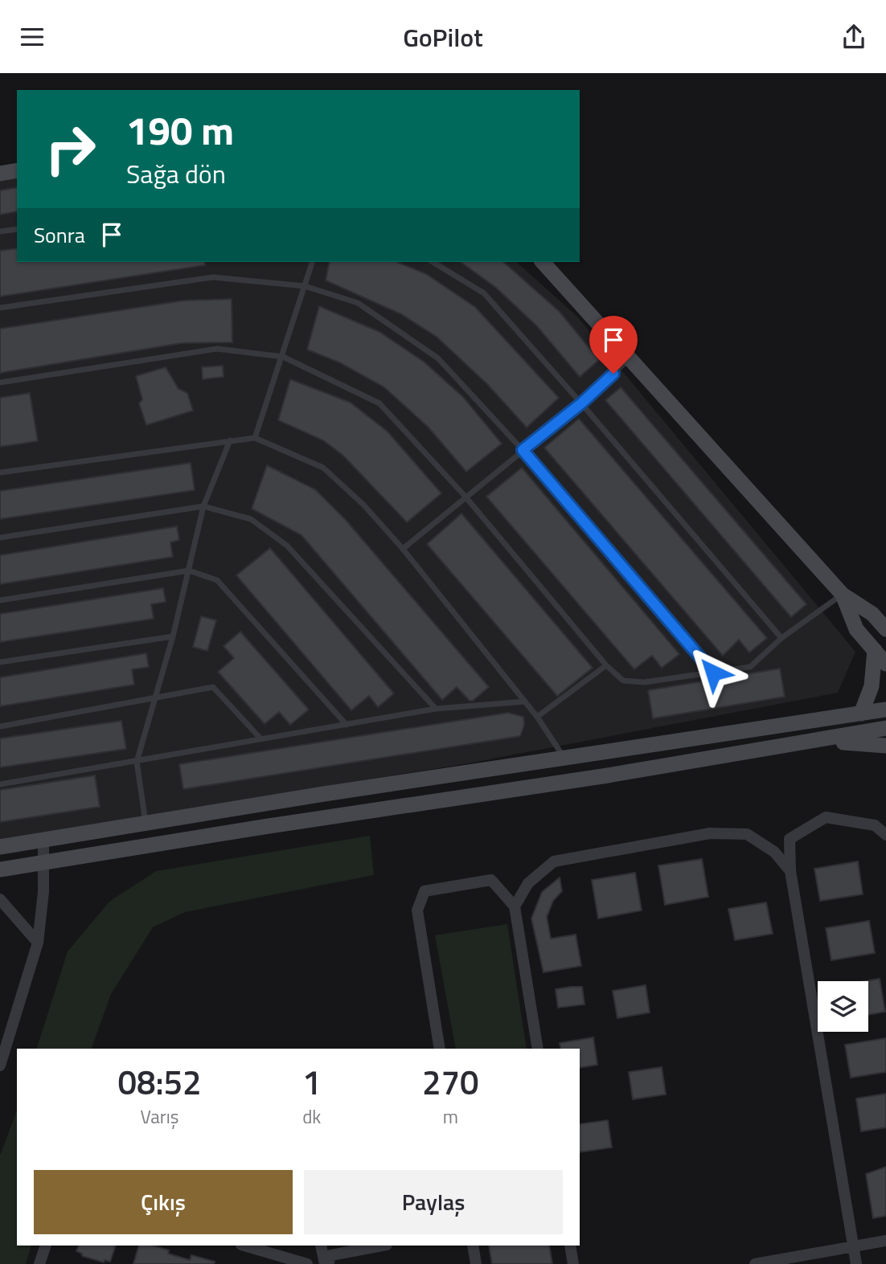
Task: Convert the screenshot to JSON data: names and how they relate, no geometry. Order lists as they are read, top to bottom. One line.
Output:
{"page":{"header":"GoPilot","turn":["190 m","Sağa dön"],"then":"Sonra","eta":["08:52","Varış","1","dk","270","m"],"buttons":["Çıkış","Paylaş"]}}
